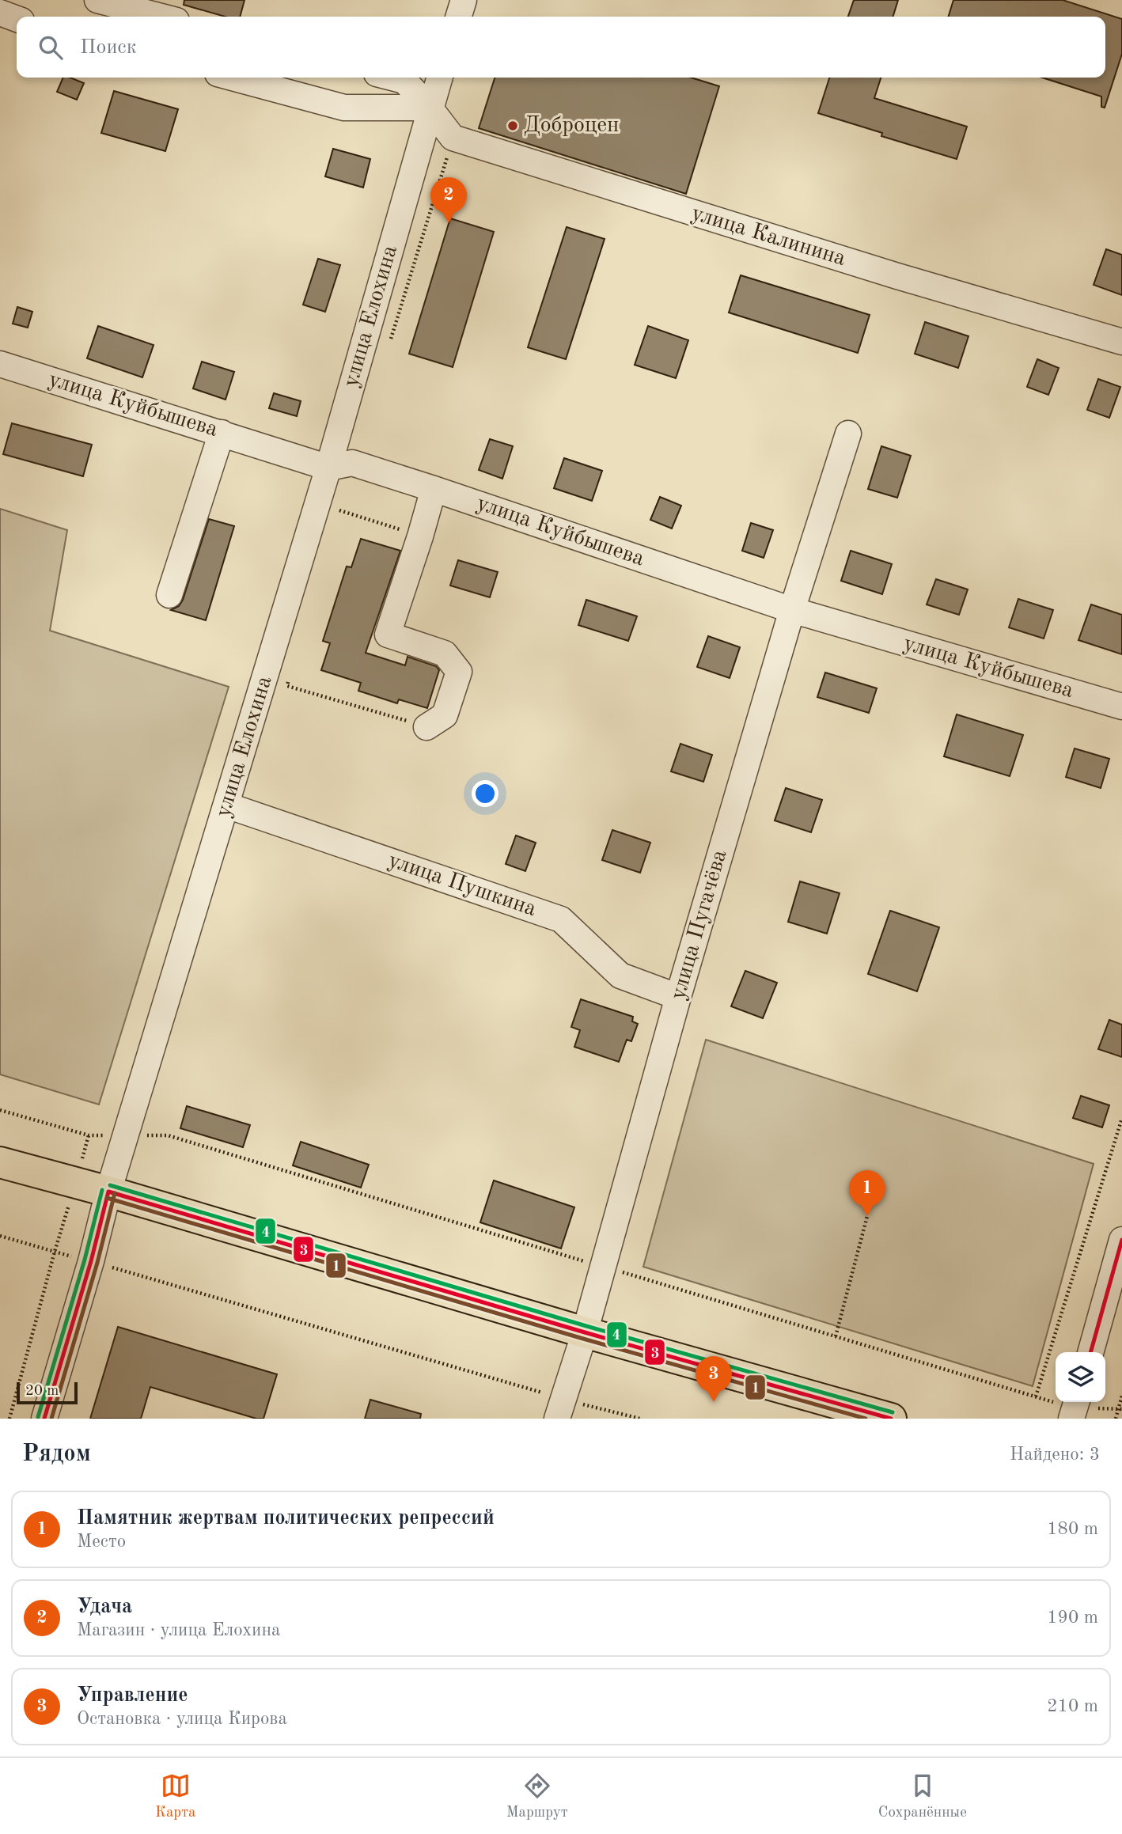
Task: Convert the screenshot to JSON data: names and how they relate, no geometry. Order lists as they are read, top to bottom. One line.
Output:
{"streets":{"street":["улица Калинина","улица Елохина","улица Куйбышева","улица Пушкина","улица Пугачёва"]},"crossings":[["улица Елохина","улица Куйбышева"],["улица Елохина","улица Пушкина"],["улица Куйбышева","улица Пугачёва"],["улица Пушкина","улица Пугачёва"]],"places":["Доброцен"],"lines":["transit line 4","transit line 3","transit line 1"],"scale_bar":"20 m","page":{"search":"Поиск","pins":["2","1","3"],"scale":"20 m","heading":["Рядом","Найдено: 3"],"list":[{"mark":"1","name":"Памятник жертвам политических репрессий","note":"Место","value":"180 m"},{"mark":"2","name":"Удача","note":"Магазин · улица Елохина","value":"190 m"},{"mark":"3","name":"Управление","note":"Остановка · улица Кирова","value":"210 m"}],"nav":["Карта","Маршрут","Сохранённые"]}}
